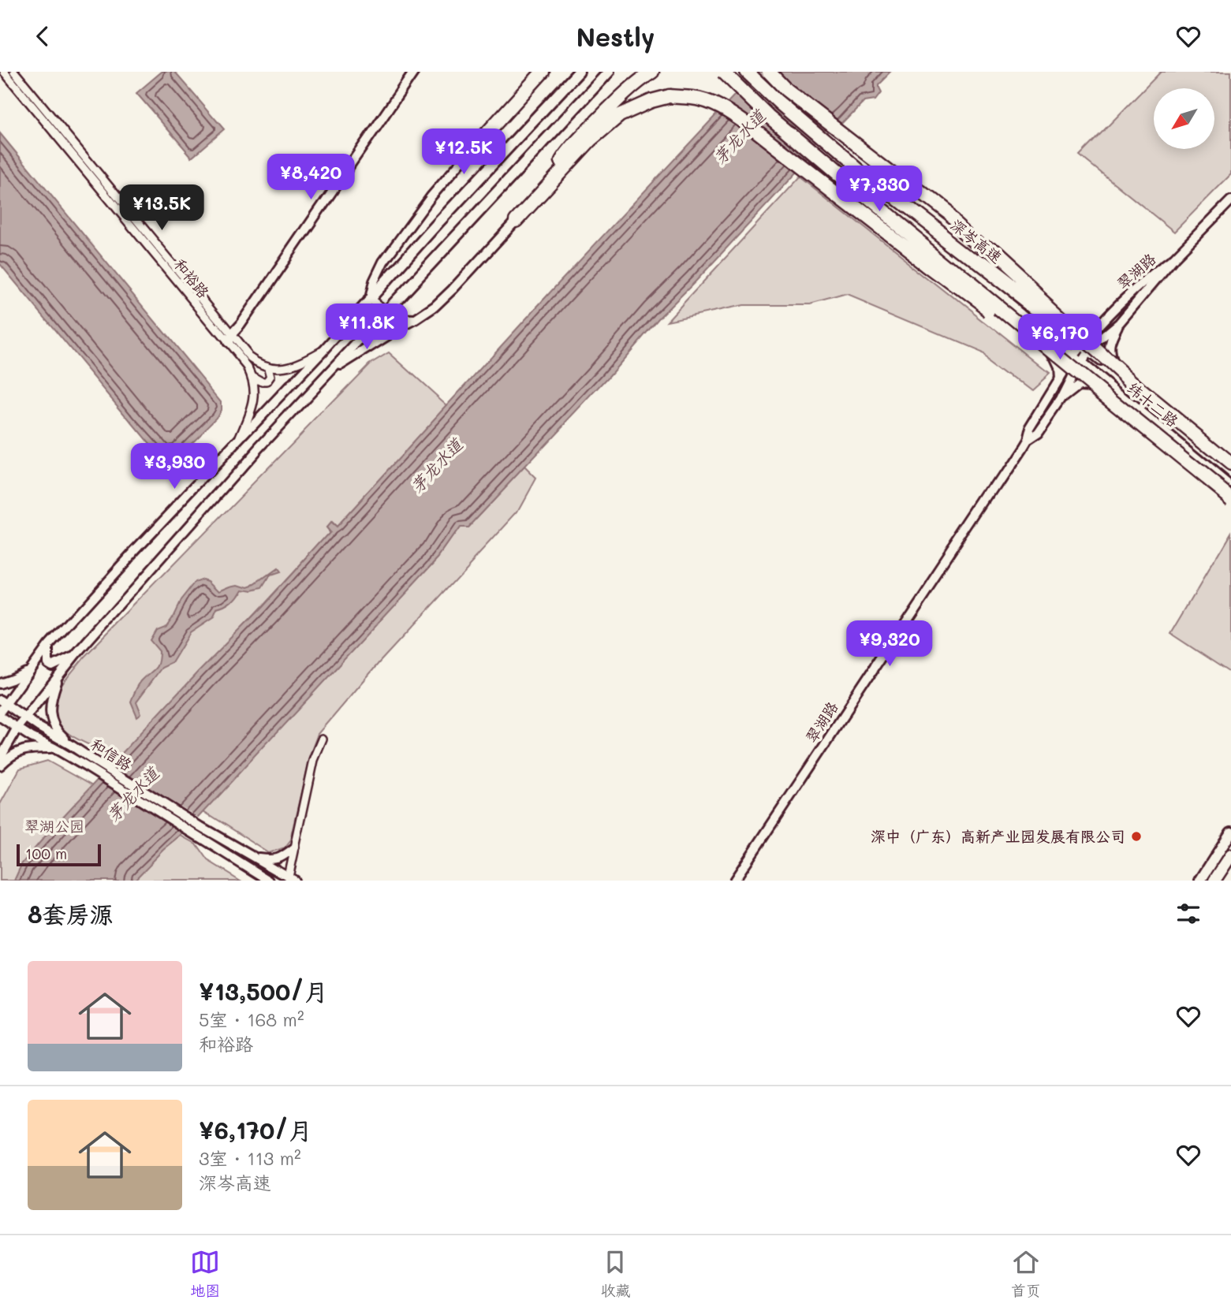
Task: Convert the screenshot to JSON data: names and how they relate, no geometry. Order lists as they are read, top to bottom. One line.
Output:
{"streets":{"highway":["深岑高速"],"street":["翠湖路","和裕路","纬十二路","和信路"]},"crossings":[["翠湖路","纬十二路"]],"water":["茅龙水道"],"parks":["翠湖公园"],"places":["深中（广东）高新产业园发展有限公司"],"scale_bar":"100 m","north":"bottom left","page":{"header":"Nestly","price":["¥12.5K","¥8,420","¥7,330","¥13.5K","¥11.8K","¥6,170","¥3,930","¥9,320"],"scale":"100 m","heading":"8套房源","list":[{"name":"¥13,500/月","note":"5室 · 168 m² · 和裕路"},{"name":"¥6,170/月","note":"3室 · 113 m² · 深岑高速"}],"tabs":["地图","收藏","首页"]}}
